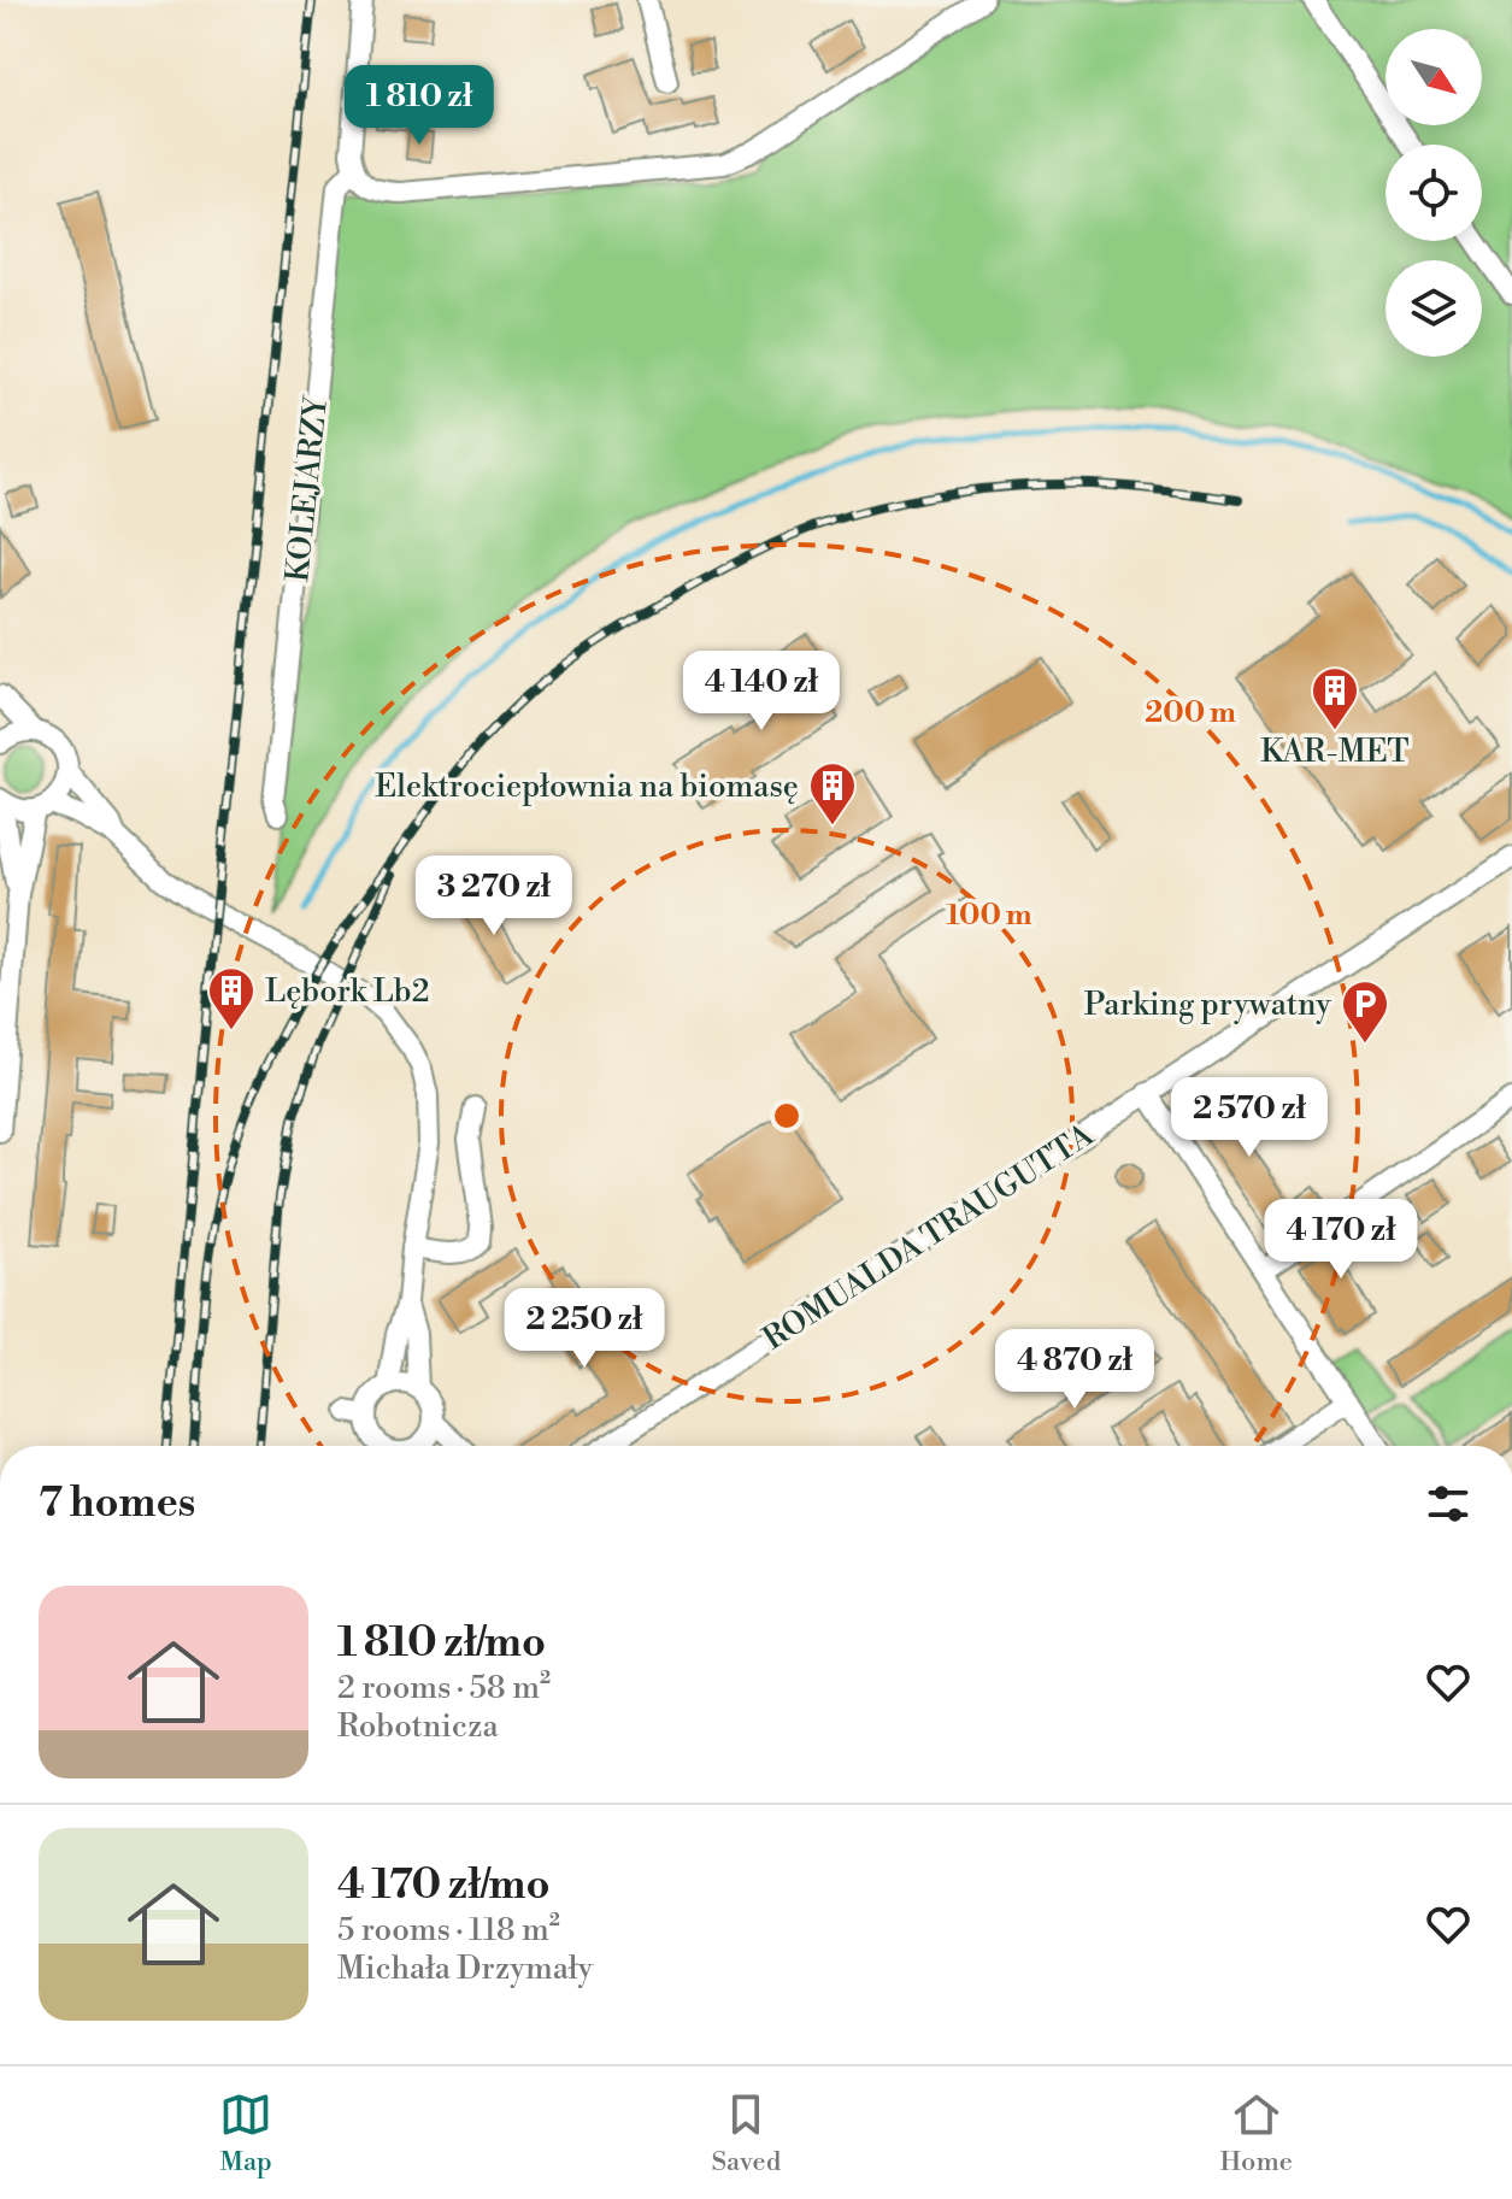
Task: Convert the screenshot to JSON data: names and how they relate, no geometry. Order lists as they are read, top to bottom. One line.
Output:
{"streets":{"street":["KOLEJARZY","ROMUALDA TRAUGUTTA"]},"places":{"building":["KAR-MET","Elektrociepłownia na biomasę","Lębork Lb2"],"parking":["Parking prywatny"]},"north":"bottom right","page":{"price":["1 810 zł","4 140 zł","3 270 zł","2 570 zł","4 170 zł","2 250 zł","4 870 zł"],"heading":"7 homes","list":[{"name":"1 810 zł/mo","note":"2 rooms · 58 m² · Robotnicza"},{"name":"4 170 zł/mo","note":"5 rooms · 118 m² · Michała Drzymały"}],"tabs":["Map","Saved","Home"]},"rings":["200 m","100 m"]}
